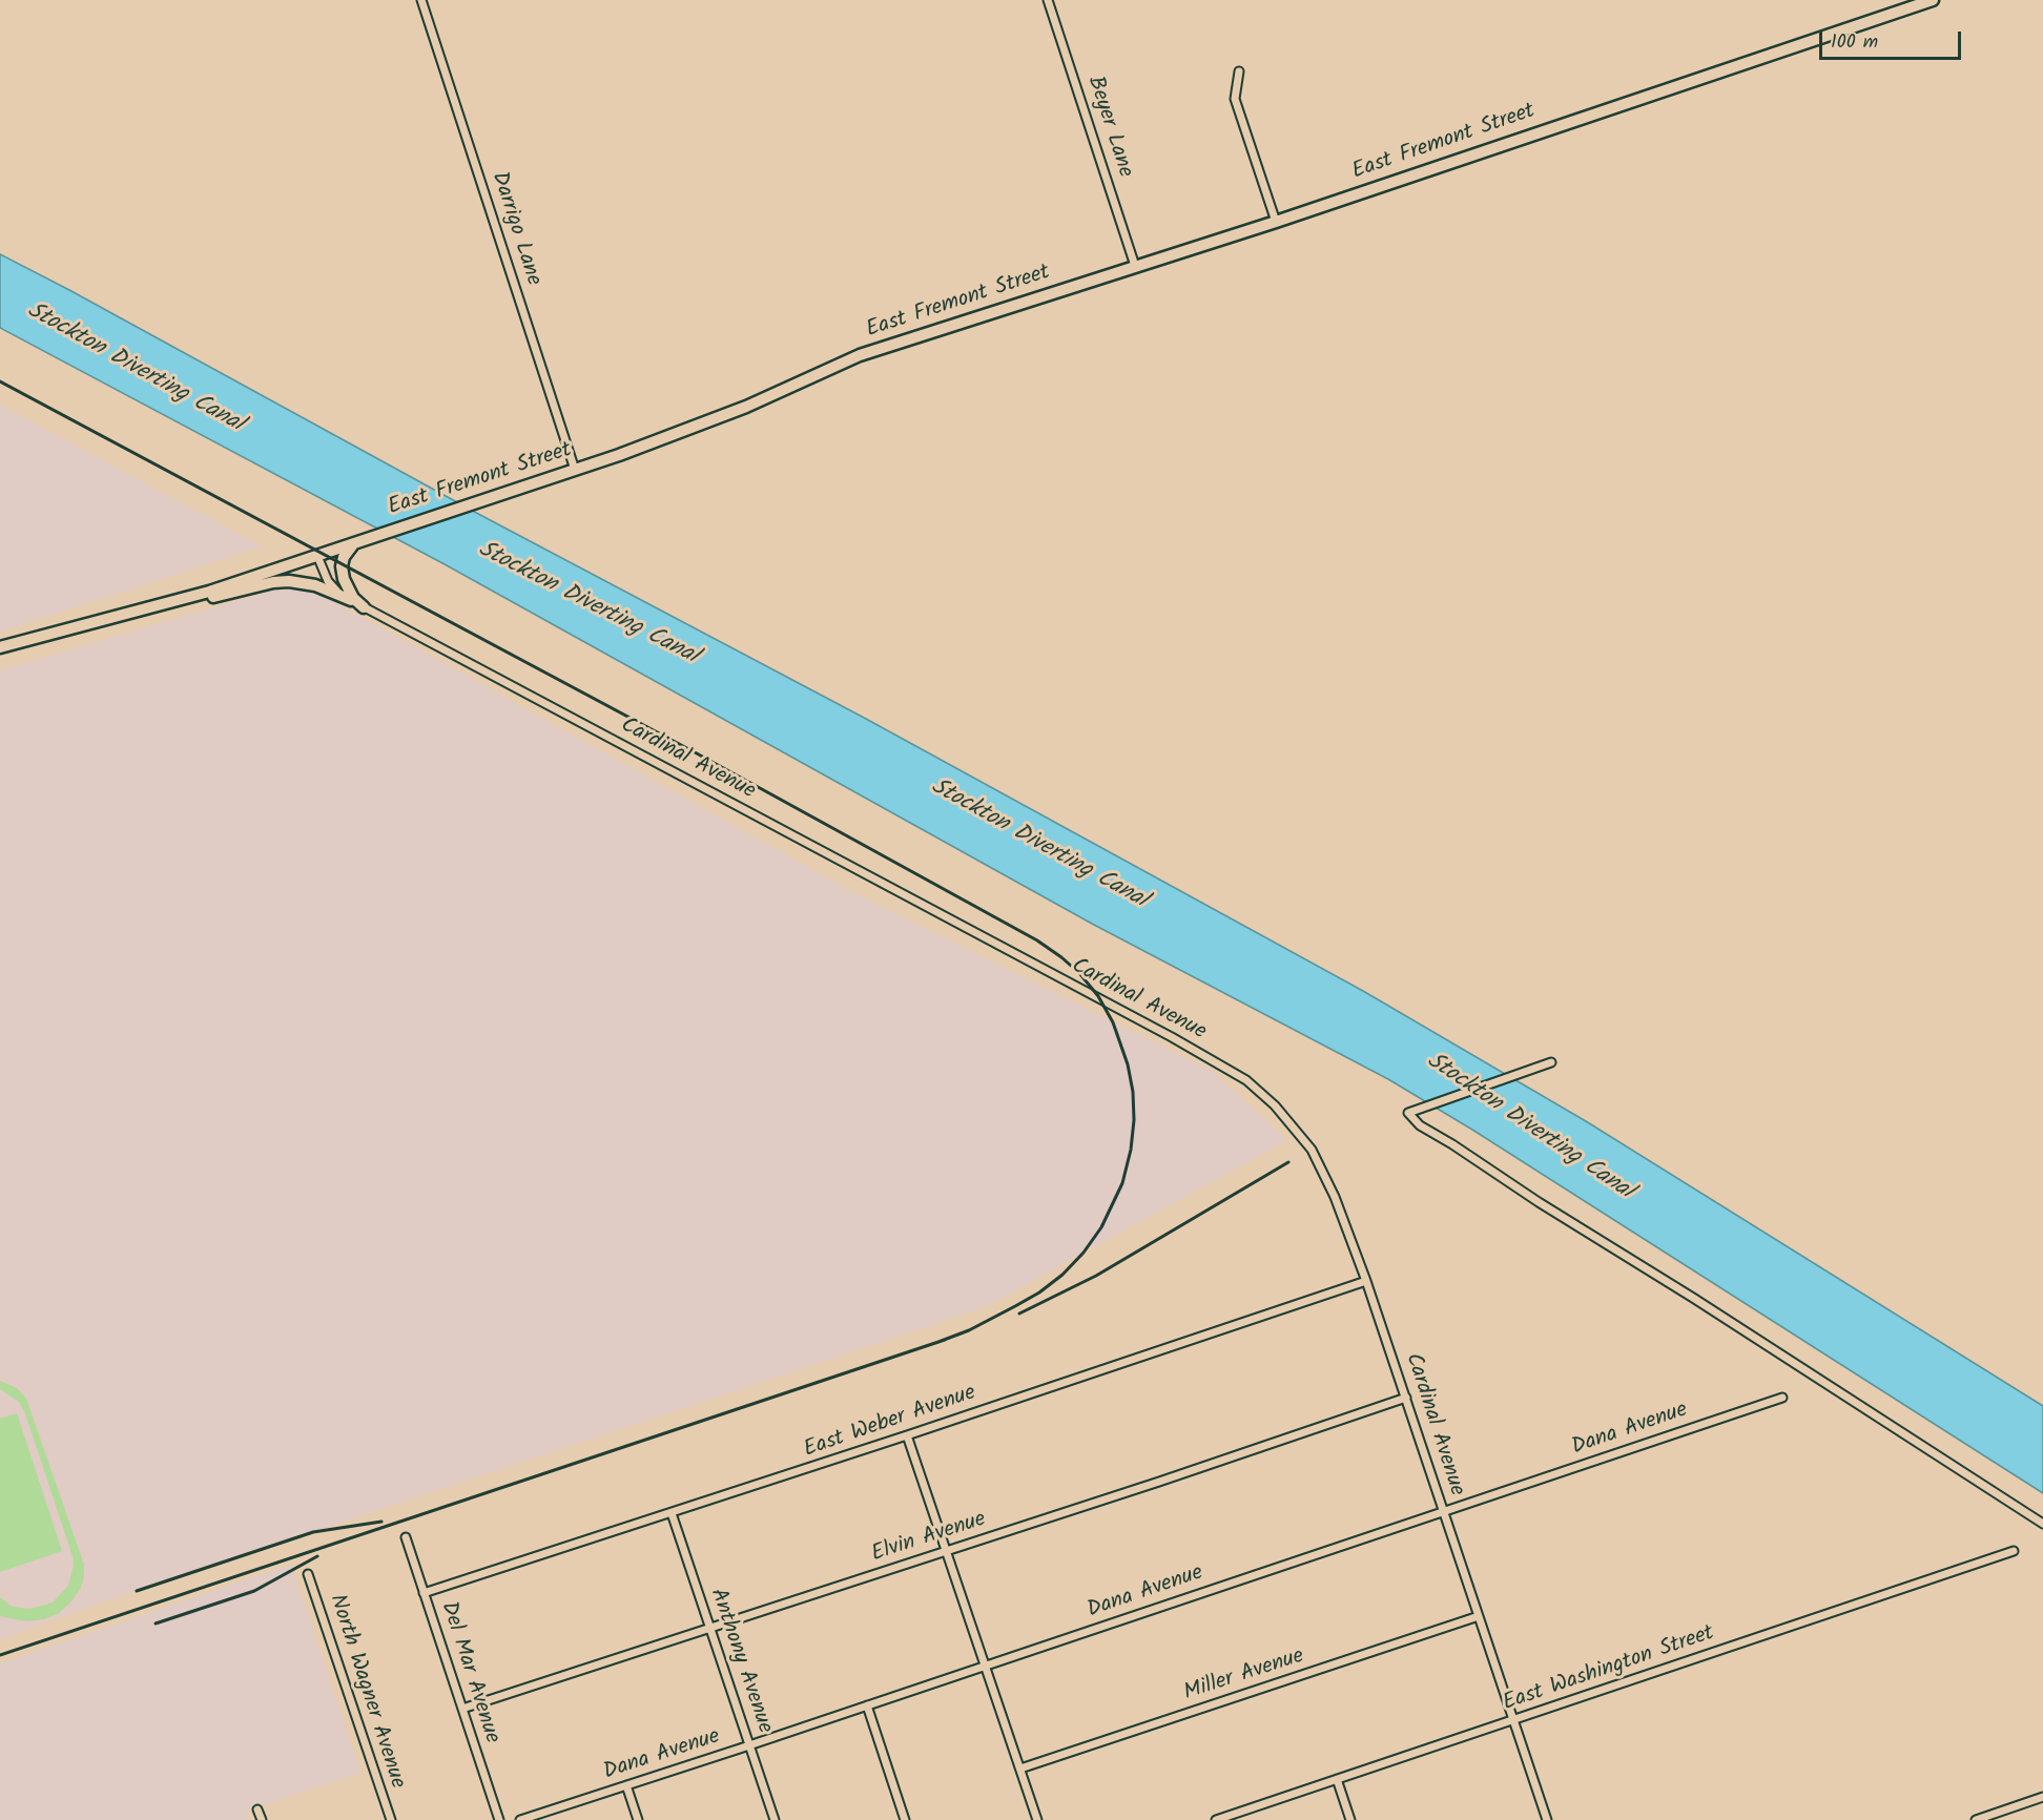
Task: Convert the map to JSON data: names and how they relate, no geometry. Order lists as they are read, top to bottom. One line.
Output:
{"streets":{"main road":["East Fremont Street"],"street":["Beyer Lane","Darrigo Lane","Cardinal Avenue","East Weber Avenue","Dana Avenue","Elvin Avenue","Anthony Avenue","East Washington Street","Del Mar Avenue","Miller Avenue","North Wagner Avenue"]},"crossings":[["Beyer Lane","East Fremont Street"],["East Fremont Street","Darrigo Lane"],["East Fremont Street","Cardinal Avenue"],["Cardinal Avenue","East Weber Avenue"],["Cardinal Avenue","Dana Avenue"],["Cardinal Avenue","Elvin Avenue"],["Cardinal Avenue","East Washington Street"],["Cardinal Avenue","Miller Avenue"],["East Weber Avenue","Anthony Avenue"],["East Weber Avenue","Del Mar Avenue"],["Dana Avenue","Anthony Avenue"],["Elvin Avenue","Anthony Avenue"],["Elvin Avenue","Del Mar Avenue"]],"water":["Stockton Diverting Canal"],"scale_bar":"100 m"}
